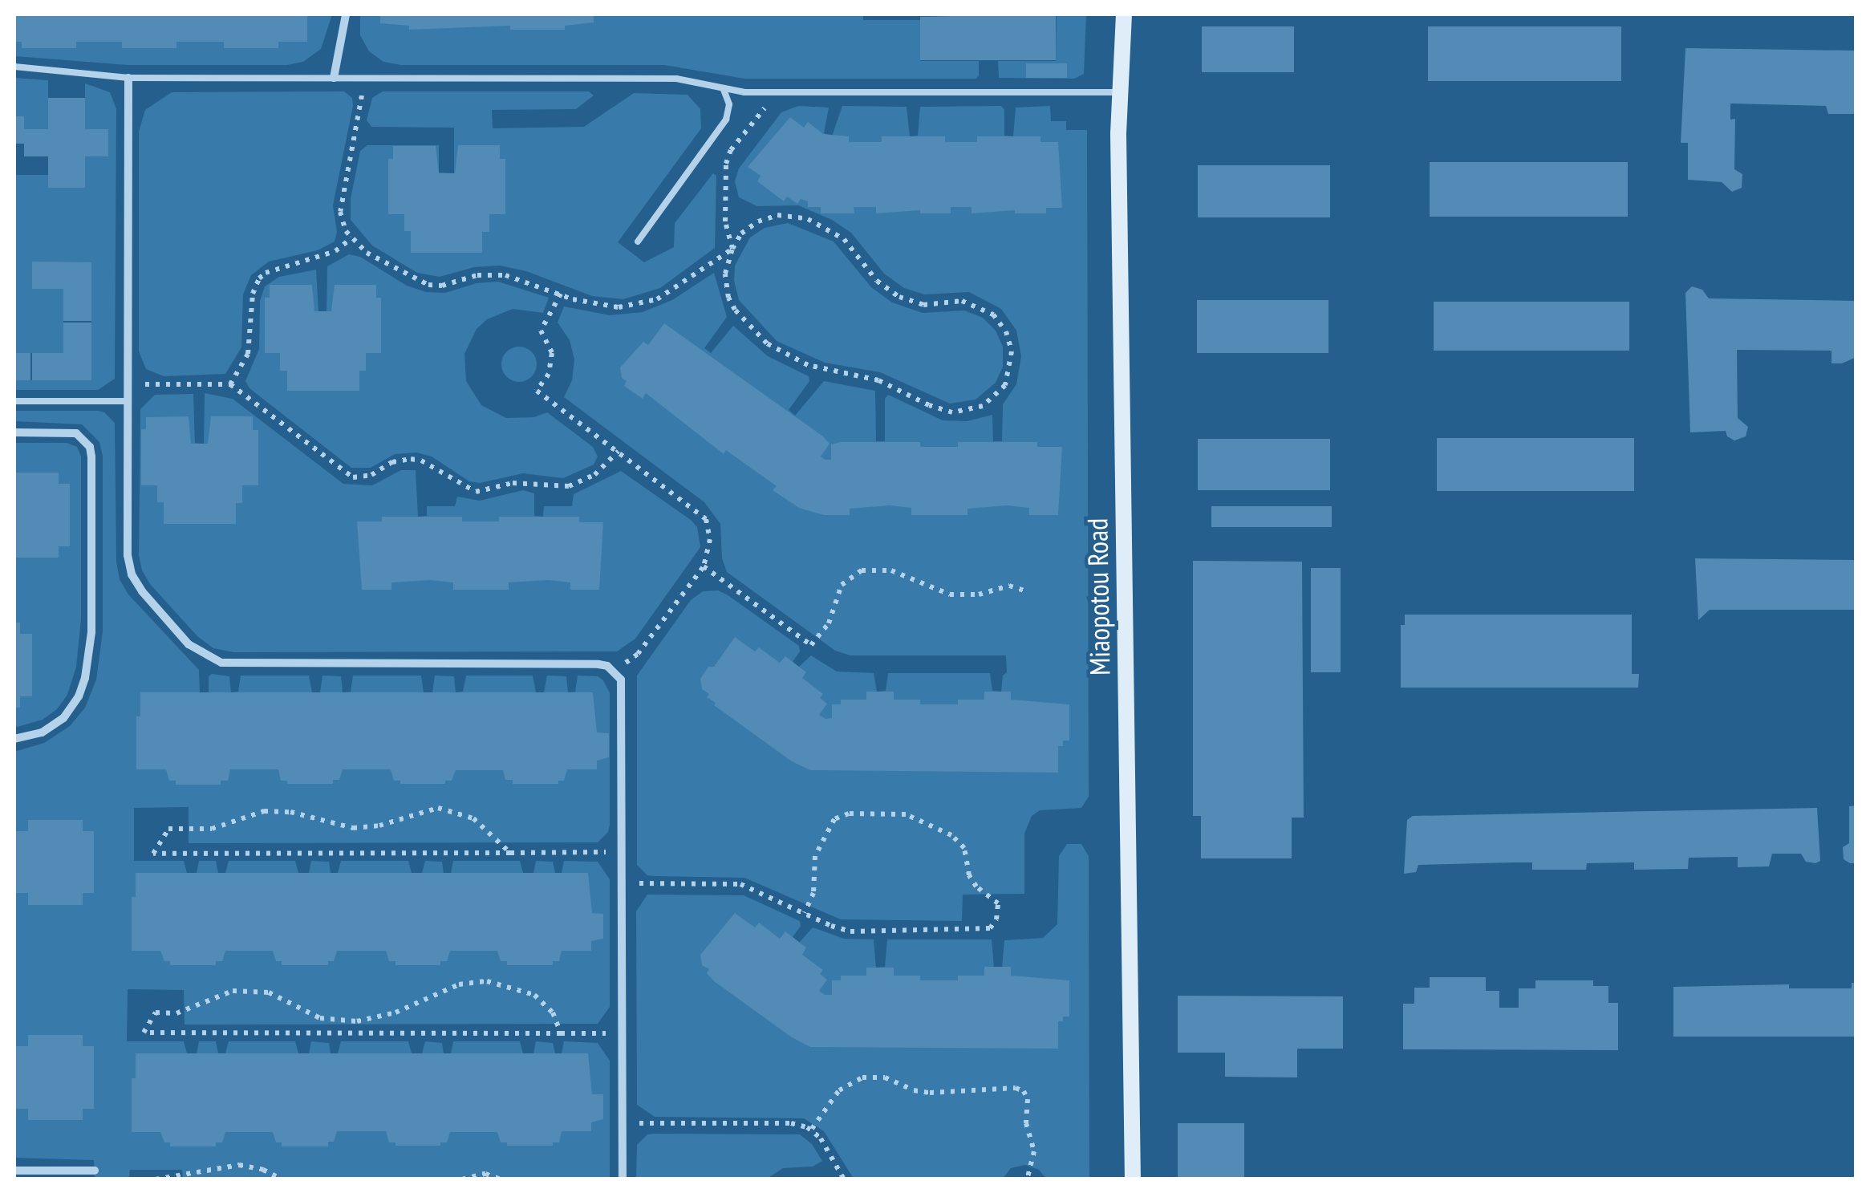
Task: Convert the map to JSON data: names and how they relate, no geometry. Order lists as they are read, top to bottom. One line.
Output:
{"streets":{"street":["Miaopotou Road"]}}
